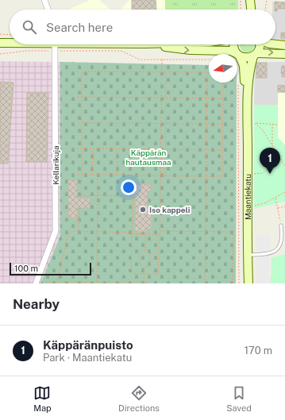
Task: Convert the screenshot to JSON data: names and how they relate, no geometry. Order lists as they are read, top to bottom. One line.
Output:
{"streets":{"main road":["Maantiekatu"],"street":["Kellarikuja"]},"parks":["Käppärän hautausmaa"],"places":["Iso kappeli"],"scale_bar":"100 m","north":"left","page":{"search":"Search here","pins":"1","scale":"100 m","heading":"Nearby","list":[{"mark":"1","name":"Käppäränpuisto","note":"Park · Maantiekatu","value":"170 m"}],"nav":["Map","Directions","Saved"]}}
